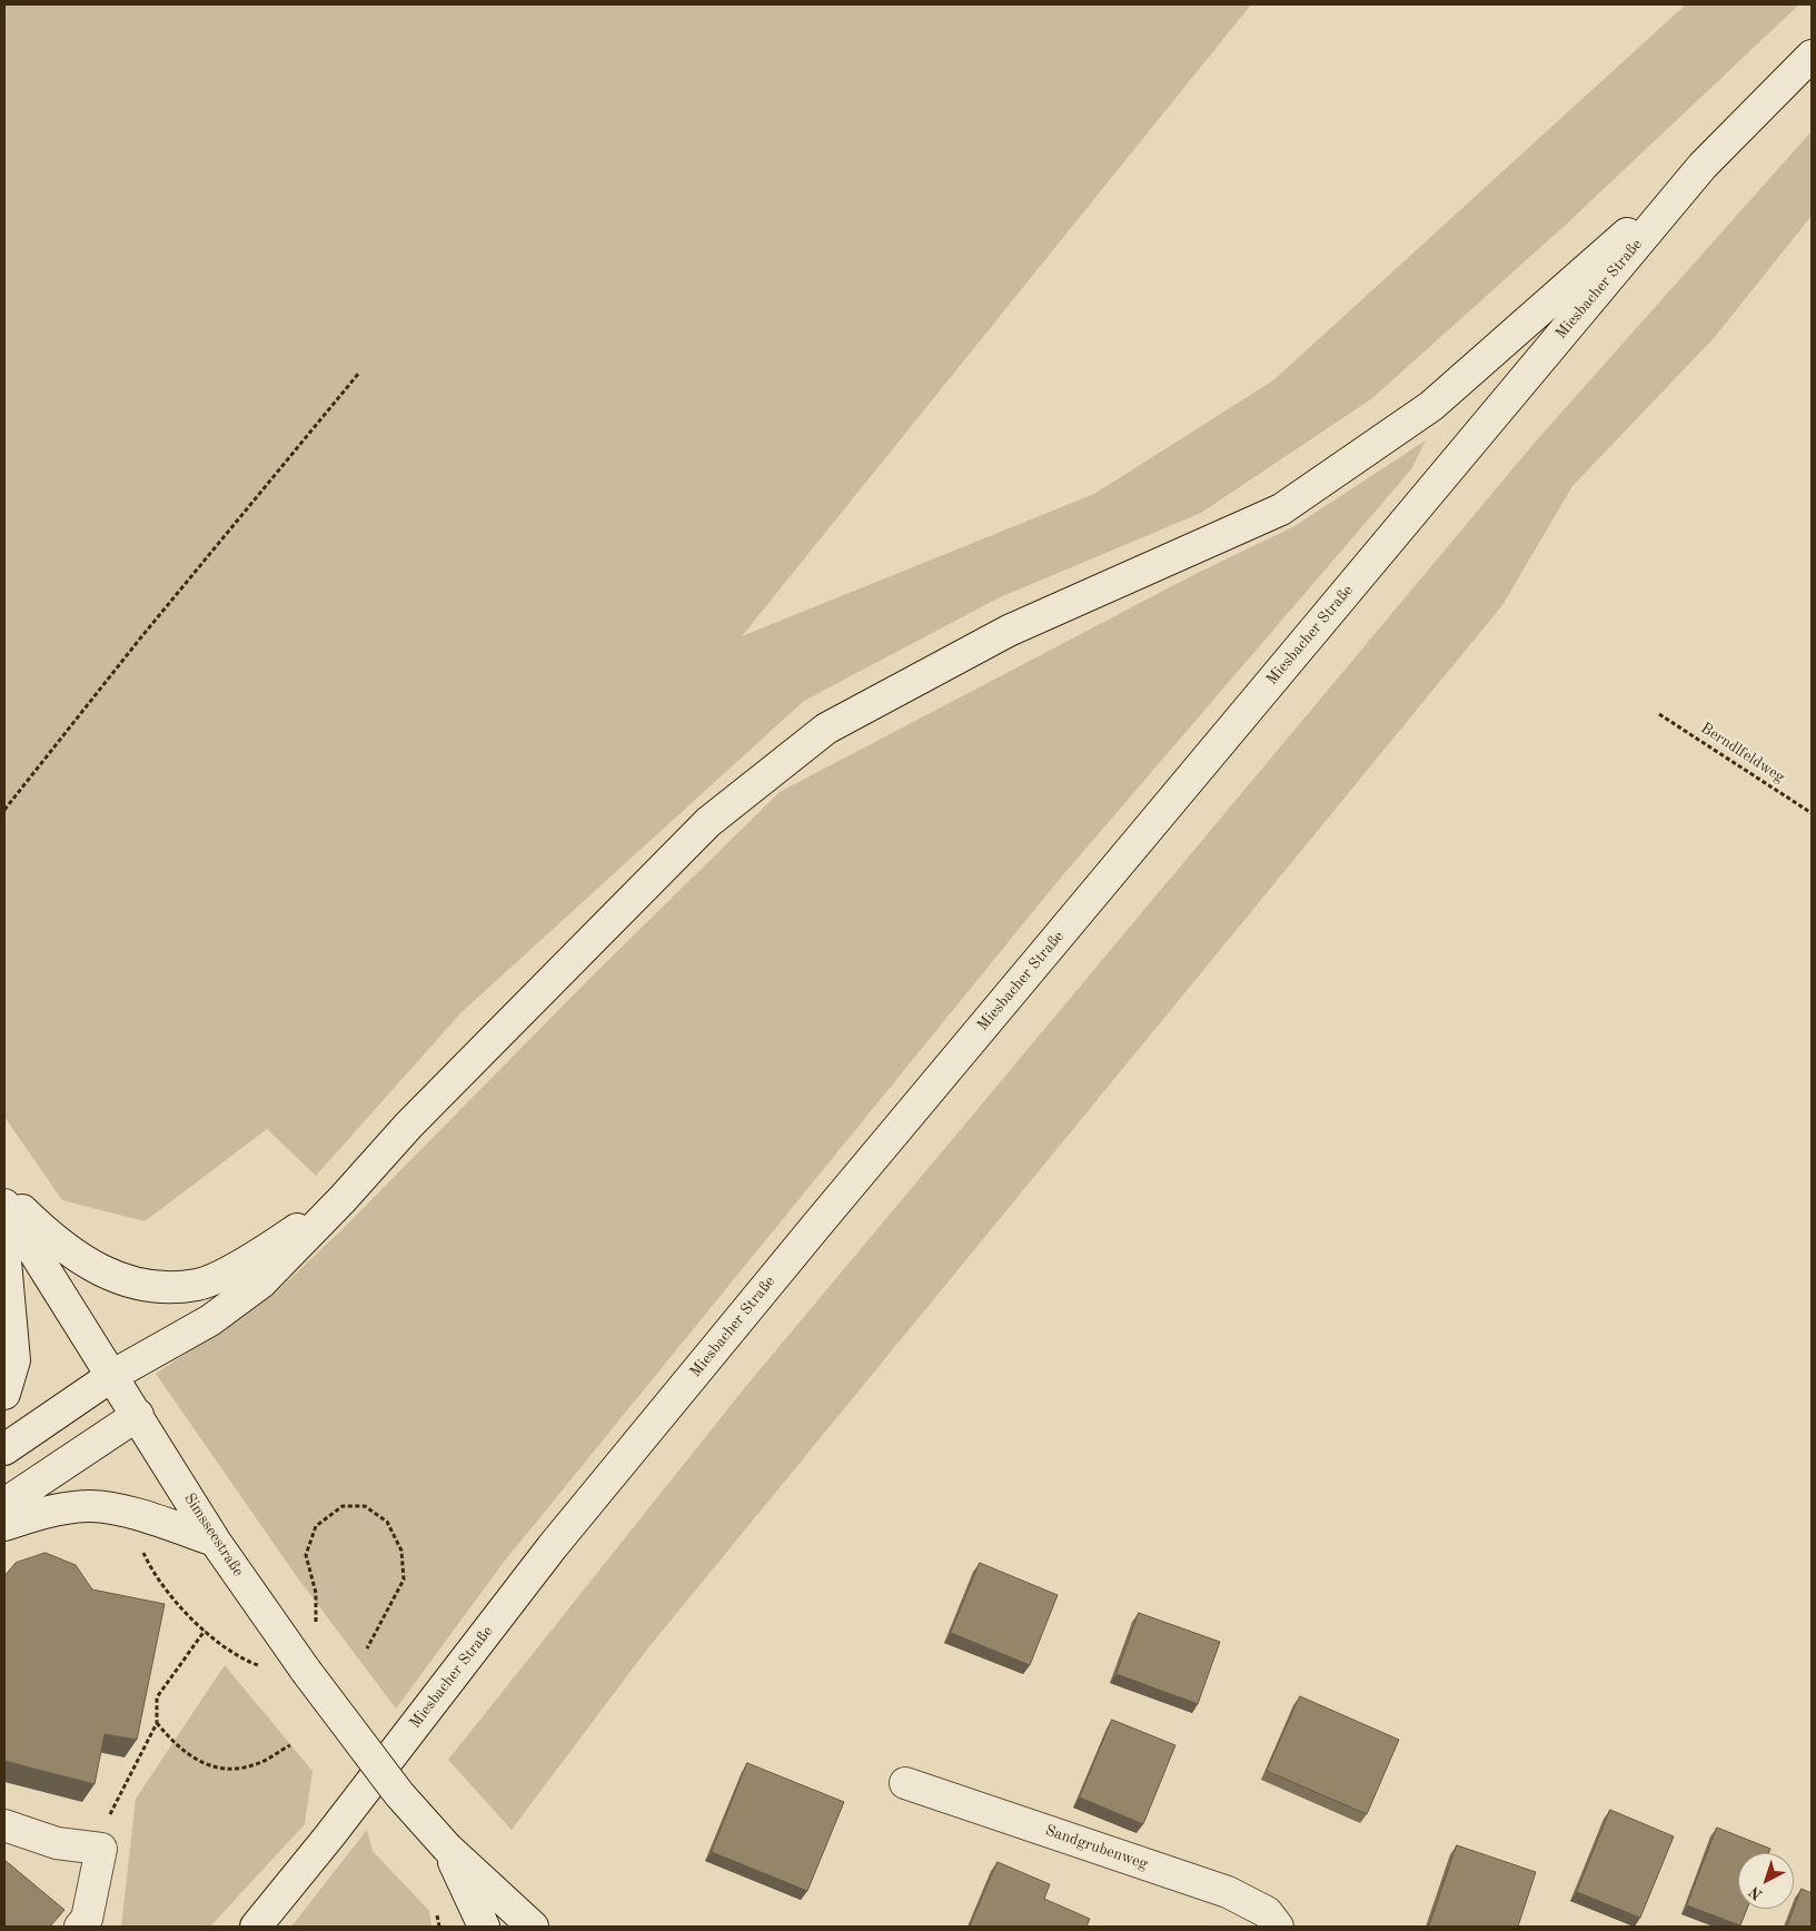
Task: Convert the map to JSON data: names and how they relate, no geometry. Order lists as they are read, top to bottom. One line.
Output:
{"streets":{"main road":["Miesbacher Straße","Simsseestraße","Sandgrubenweg"],"path":["Berndlfeldweg"]},"north":"bottom left"}
